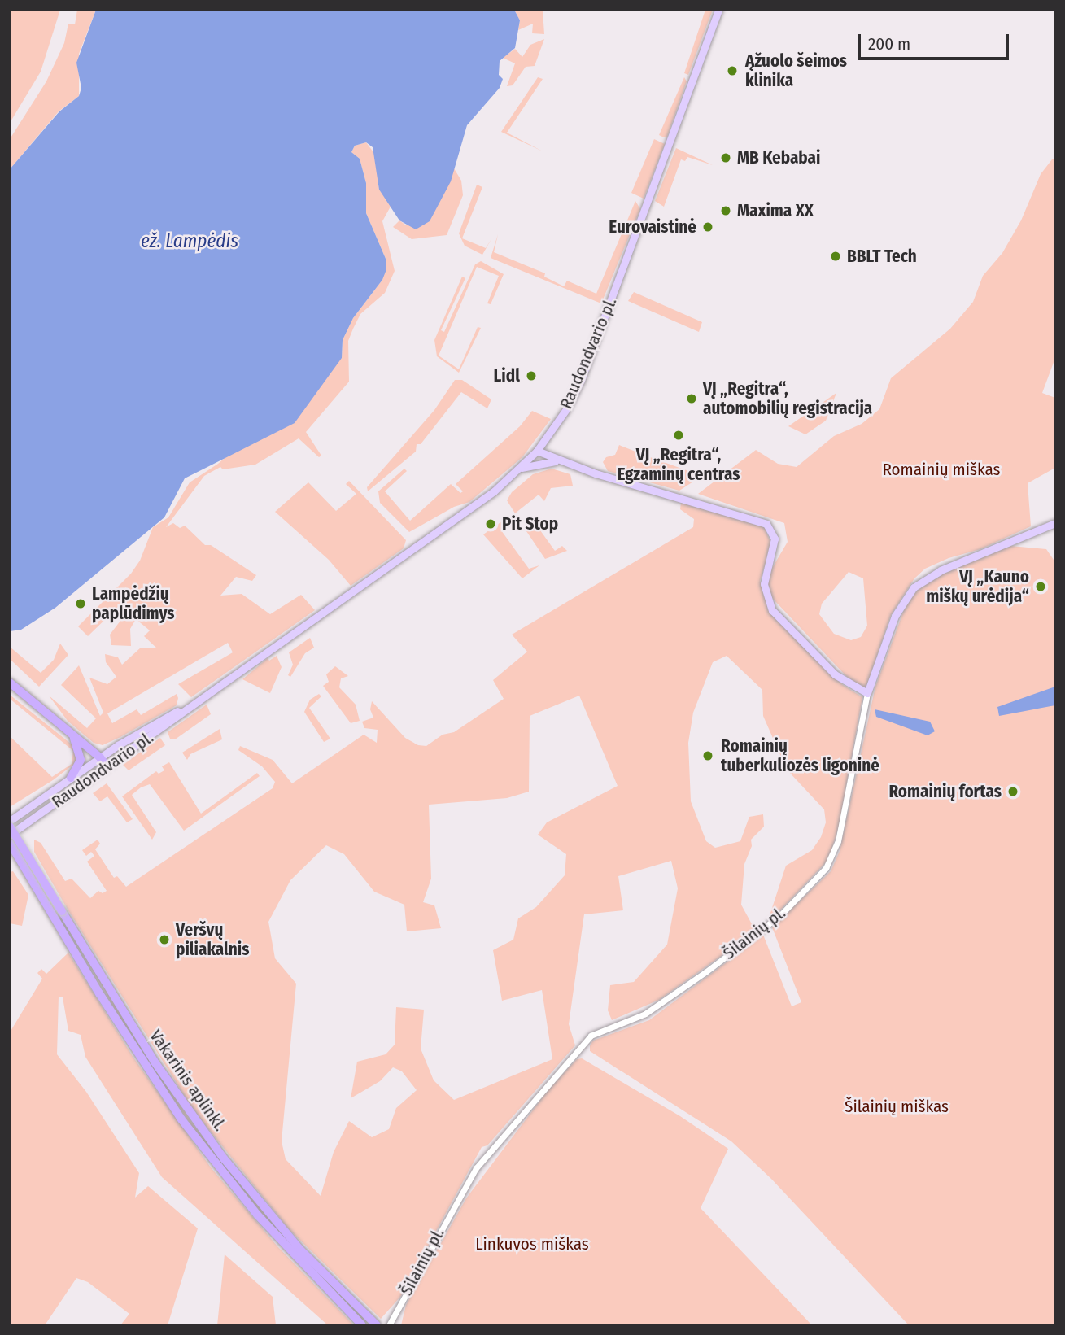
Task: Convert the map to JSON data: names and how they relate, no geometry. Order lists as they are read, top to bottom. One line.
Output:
{"streets":{"highway":["Vakarinis aplinkl."],"main road":["Raudondvario pl.","Šilainių pl."]},"water":["ež. Lampėdis"],"parks":["Romainių miškas","Šilainių miškas","Linkuvos miškas"],"places":["Ąžuolo šeimos klinika","MB Kebabai","Maxima XX","Eurovaistinė","BBLT Tech","Lidl","VĮ „Regitra“, automobilių registracija","VĮ „Regitra“, Egzaminų centras","Pit Stop","VĮ „Kauno miškų urėdija“","Lampėdžių paplūdimys","Romainių tuberkuliozės ligoninė","Romainių fortas","Veršvų piliakalnis"],"scale_bar":"200 m"}
